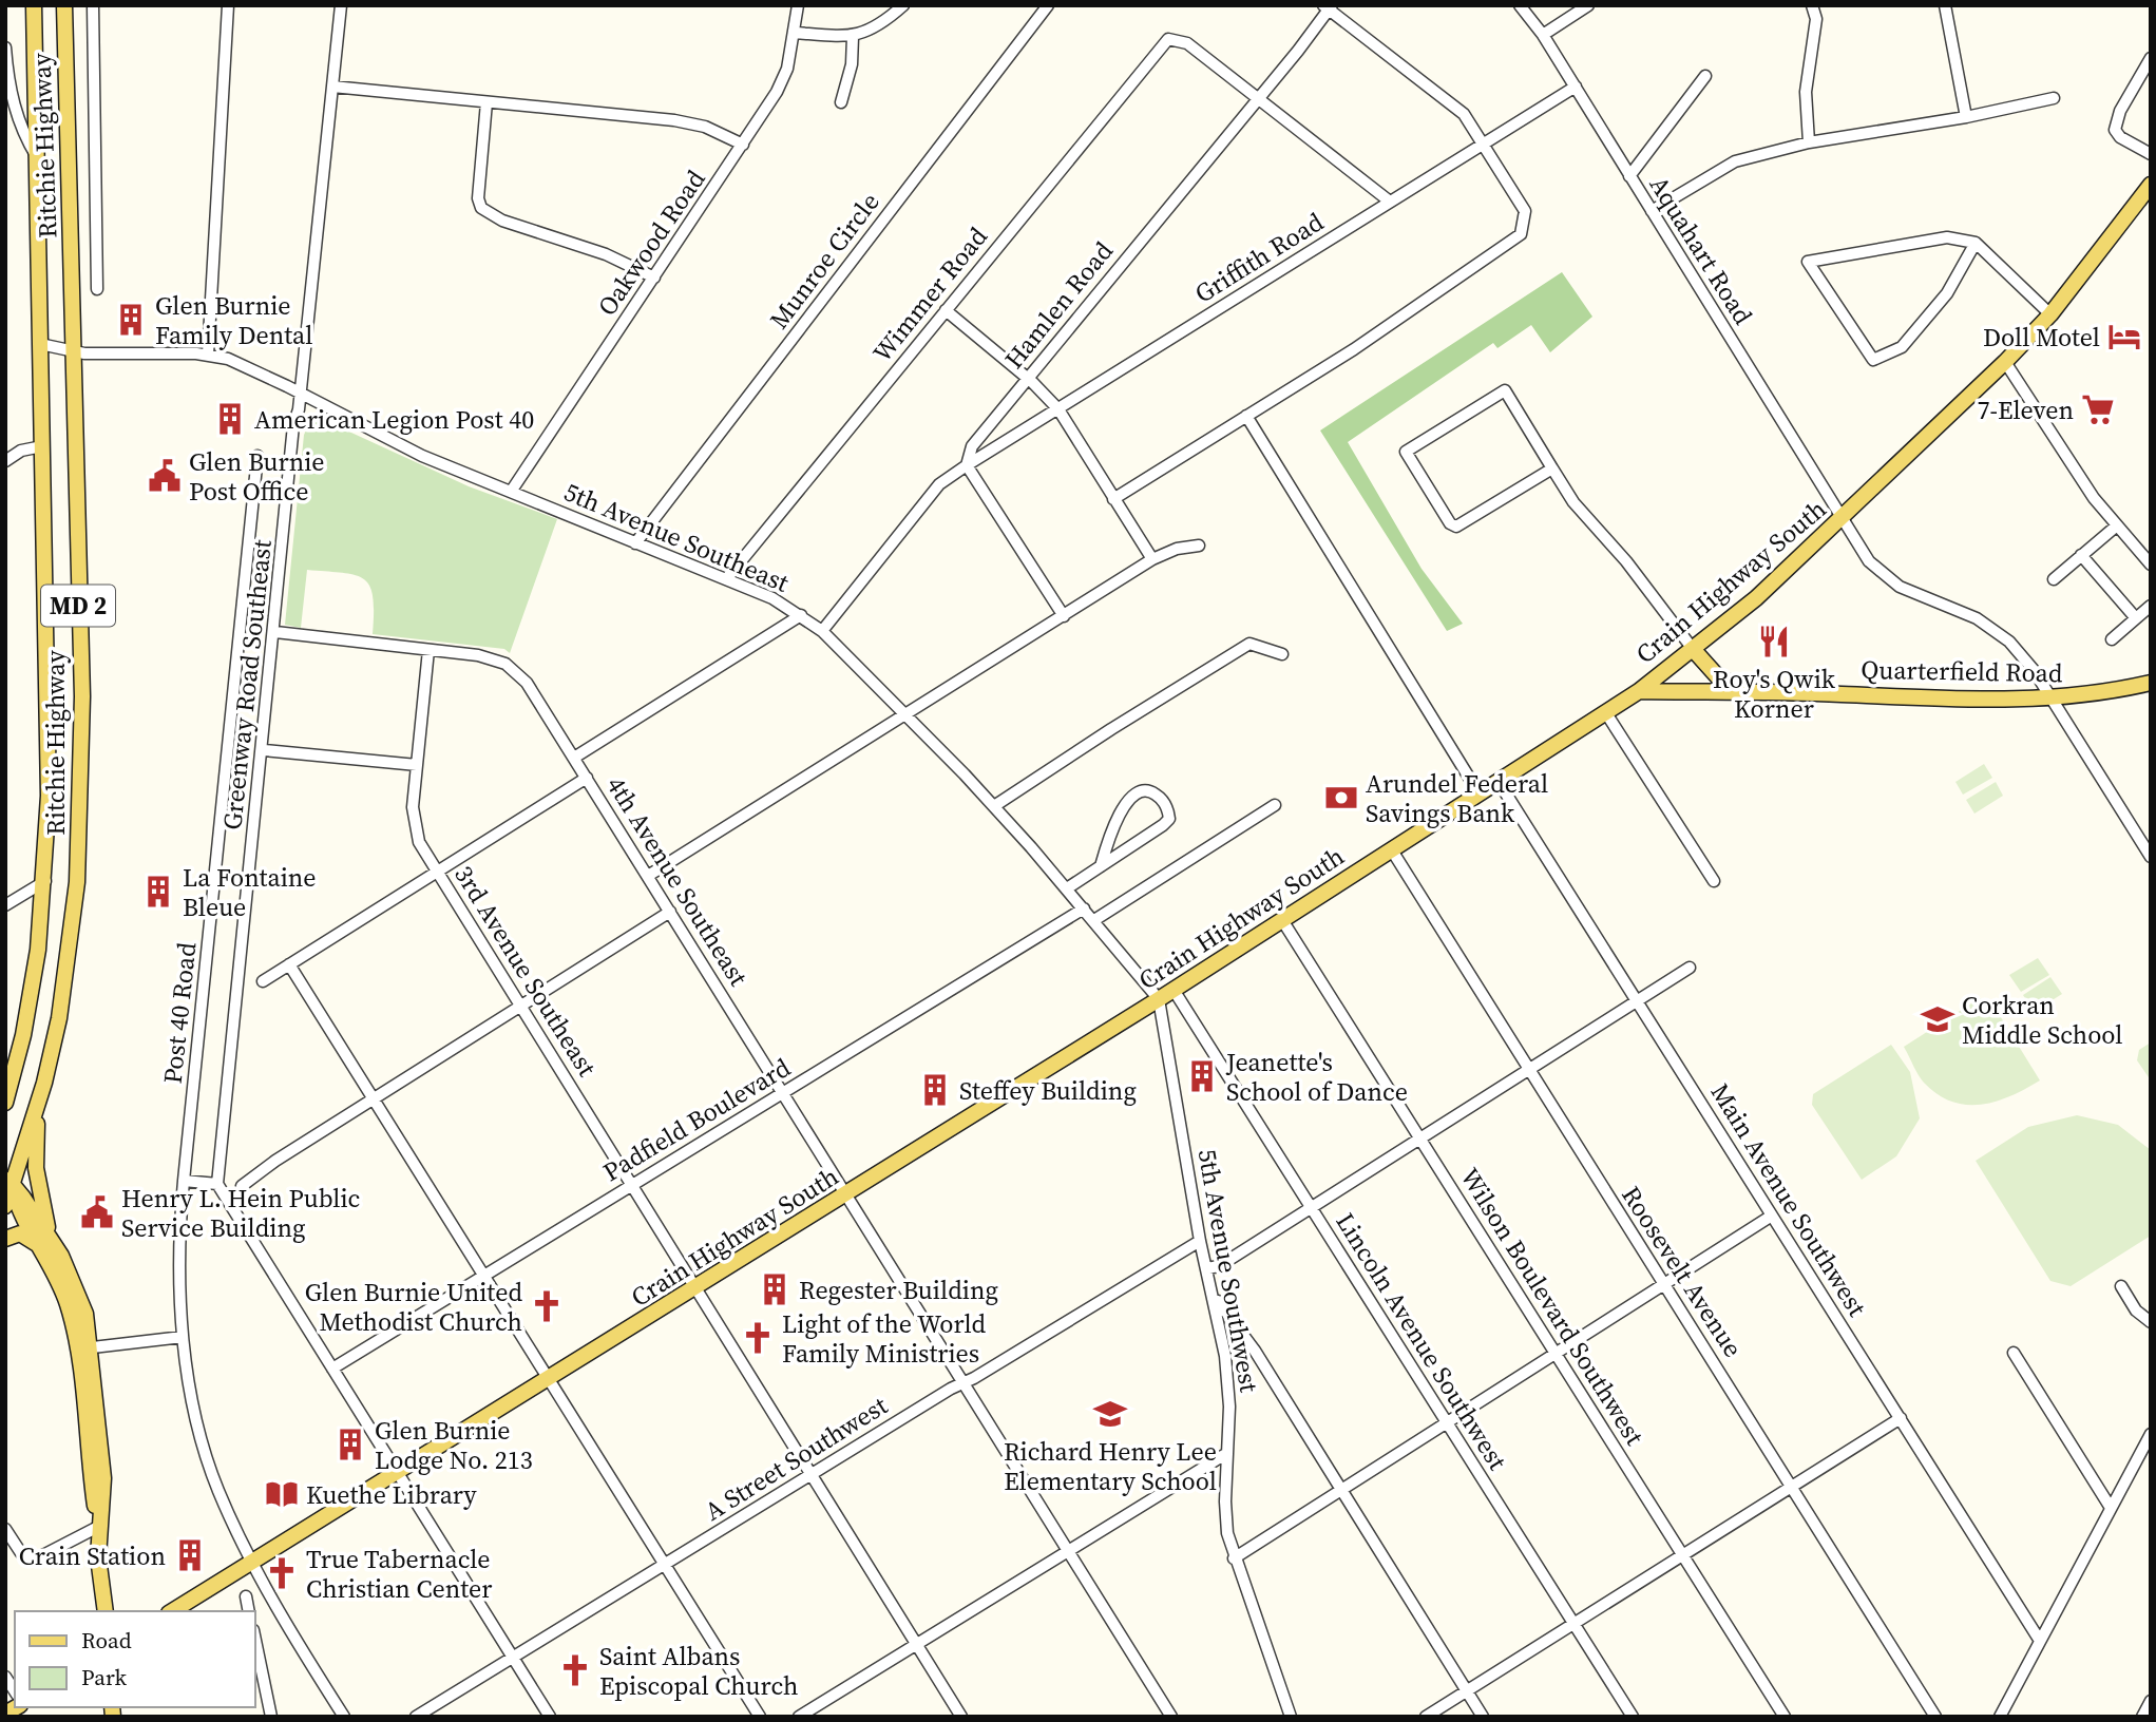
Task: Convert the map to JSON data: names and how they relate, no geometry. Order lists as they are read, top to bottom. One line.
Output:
{"streets":{"main road":["Ritchie Highway","Crain Highway South","MD 2","Quarterfield Road"],"street":["Oakwood Road","Aquahart Road","Griffith Road","Munroe Circle","Wimmer Road","Hamlen Road","5th Avenue Southeast","Greenway Road Southeast","4th Avenue Southeast","3rd Avenue Southeast","Post 40 Road","Padfield Boulevard","Main Avenue Southwest","5th Avenue Southwest","Roosevelt Avenue","Wilson Boulevard Southwest","Lincoln Avenue Southwest","A Street Southwest"]},"crossings":[["Ritchie Highway","5th Avenue Southeast"],["Oakwood Road","5th Avenue Southeast"],["Aquahart Road","Griffith Road"],["Aquahart Road","Crain Highway South"],["Aquahart Road","Quarterfield Road"],["Griffith Road","Hamlen Road"],["Munroe Circle","5th Avenue Southeast"],["Wimmer Road","Hamlen Road"],["Wimmer Road","5th Avenue Southeast"],["Hamlen Road","5th Avenue Southeast"],["5th Avenue Southeast","Crain Highway South"],["5th Avenue Southeast","Greenway Road Southeast"],["5th Avenue Southeast","Padfield Boulevard"],["5th Avenue Southeast","5th Avenue Southwest"],["Crain Highway South","Quarterfield Road"],["Crain Highway South","4th Avenue Southeast"],["Crain Highway South","3rd Avenue Southeast"],["Crain Highway South","Post 40 Road"],["Crain Highway South","Main Avenue Southwest"],["Crain Highway South","5th Avenue Southwest"],["Crain Highway South","Roosevelt Avenue"],["Crain Highway South","Wilson Boulevard Southwest"],["Crain Highway South","Lincoln Avenue Southwest"],["Greenway Road Southeast","4th Avenue Southeast"],["4th Avenue Southeast","3rd Avenue Southeast"],["4th Avenue Southeast","Padfield Boulevard"],["4th Avenue Southeast","A Street Southwest"],["3rd Avenue Southeast","Padfield Boulevard"],["3rd Avenue Southeast","A Street Southwest"],["5th Avenue Southwest","A Street Southwest"]],"places":{"building":["Glen Burnie Family Dental","American Legion Post 40","La Fontaine Bleue","Jeanette's School of Dance","Steffey Building","Regester Building","Glen Burnie Lodge No. 213","Crain Station"],"hotel":["Doll Motel"],"supermarket":["7-Eleven"],"public building":["Glen Burnie Post Office","Henry L. Hein Public Service Building"],"restaurant":["Roy's Qwik Korner"],"bank":["Arundel Federal Savings Bank"],"school or university":["Corkran Middle School","Richard Henry Lee Elementary School"],"church":["Glen Burnie United Methodist Church","Light of the World Family Ministries","True Tabernacle Christian Center","Saint Albans Episcopal Church"],"library":["Kuethe Library"]},"legend":["Road","Park"]}
